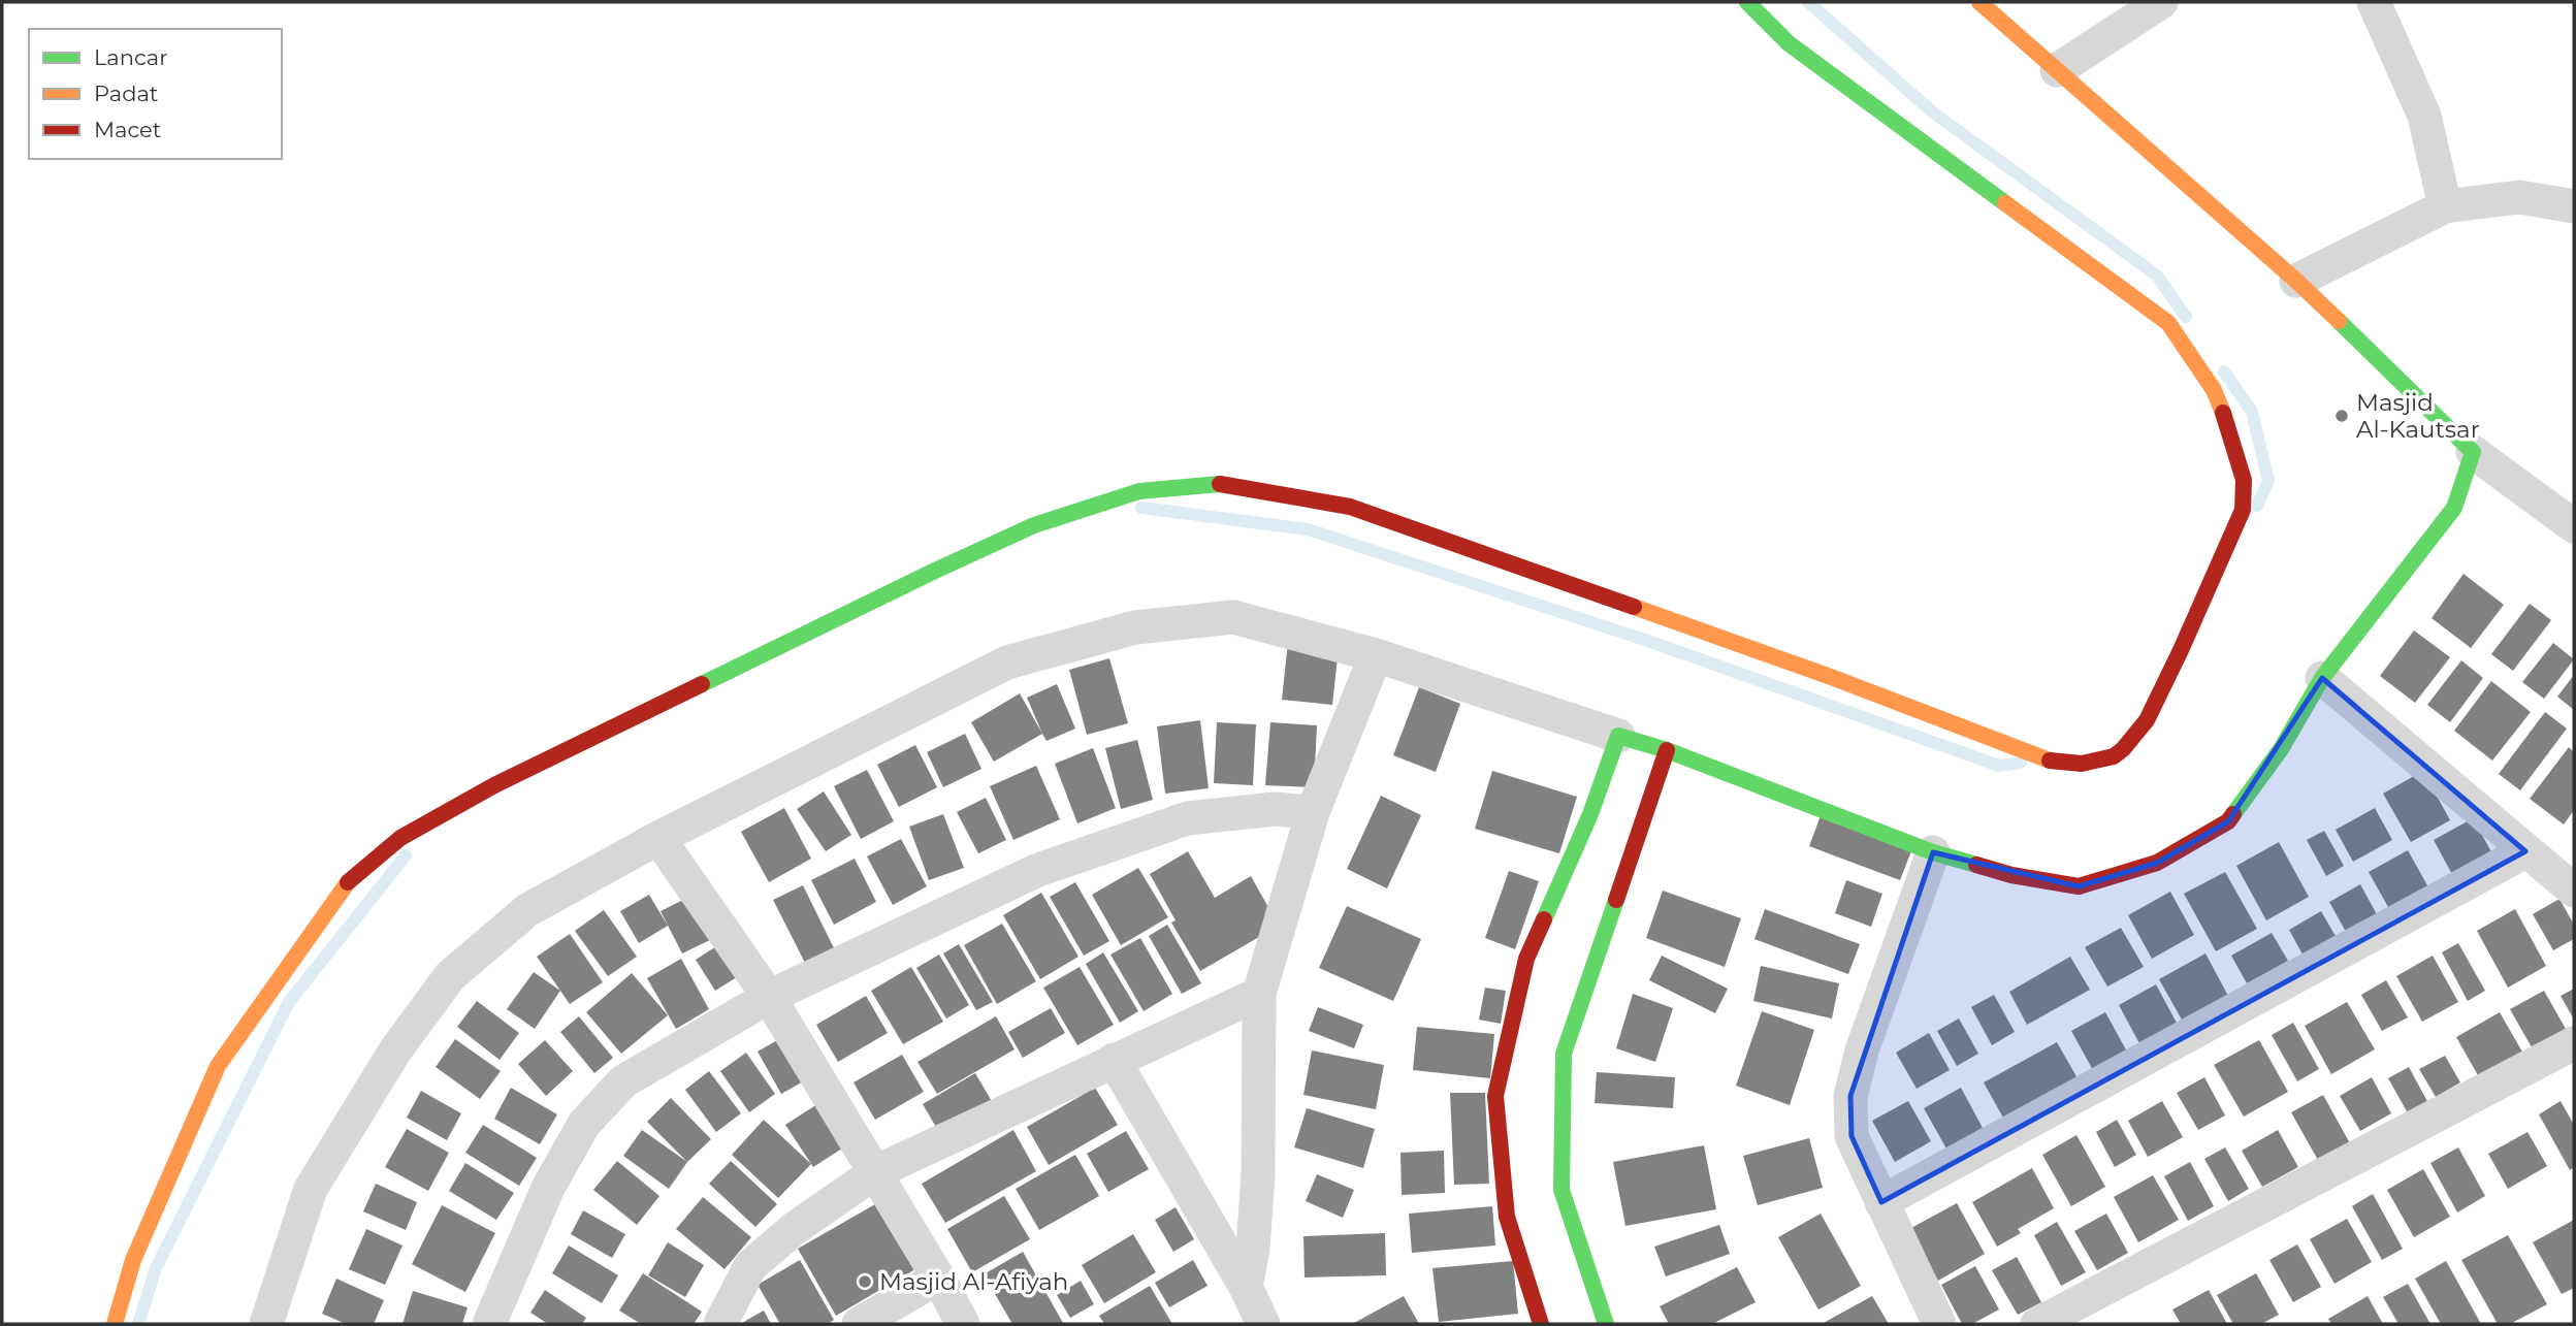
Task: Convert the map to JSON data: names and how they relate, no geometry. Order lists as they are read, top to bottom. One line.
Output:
{"places":["Masjid Al-Kautsar","Masjid Al-Afiyah"],"legend":["Lancar","Padat","Macet"]}
